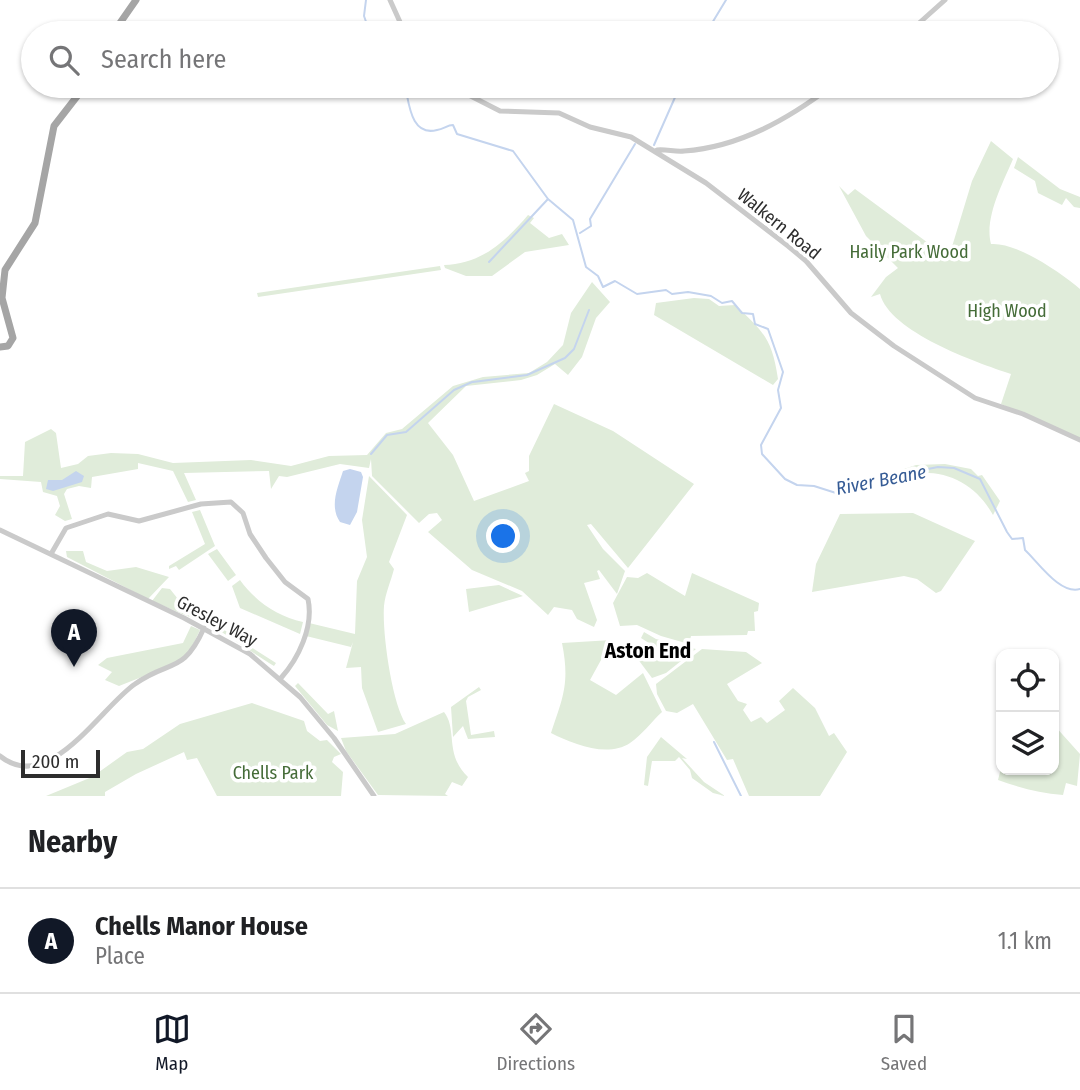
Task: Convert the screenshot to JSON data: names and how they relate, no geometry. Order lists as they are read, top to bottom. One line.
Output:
{"streets":{"street":["Walkern Road","Gresley Way"]},"districts":["Aston End"],"water":["River Beane"],"parks":["Haily Park Wood","High Wood","Chells Park"],"scale_bar":"200 m","page":{"search":"Search here","pins":"A","scale":"200 m","heading":"Nearby","list":[{"mark":"A","name":"Chells Manor House","note":"Place","value":"1.1 km"}],"nav":["Map","Directions","Saved"]}}
